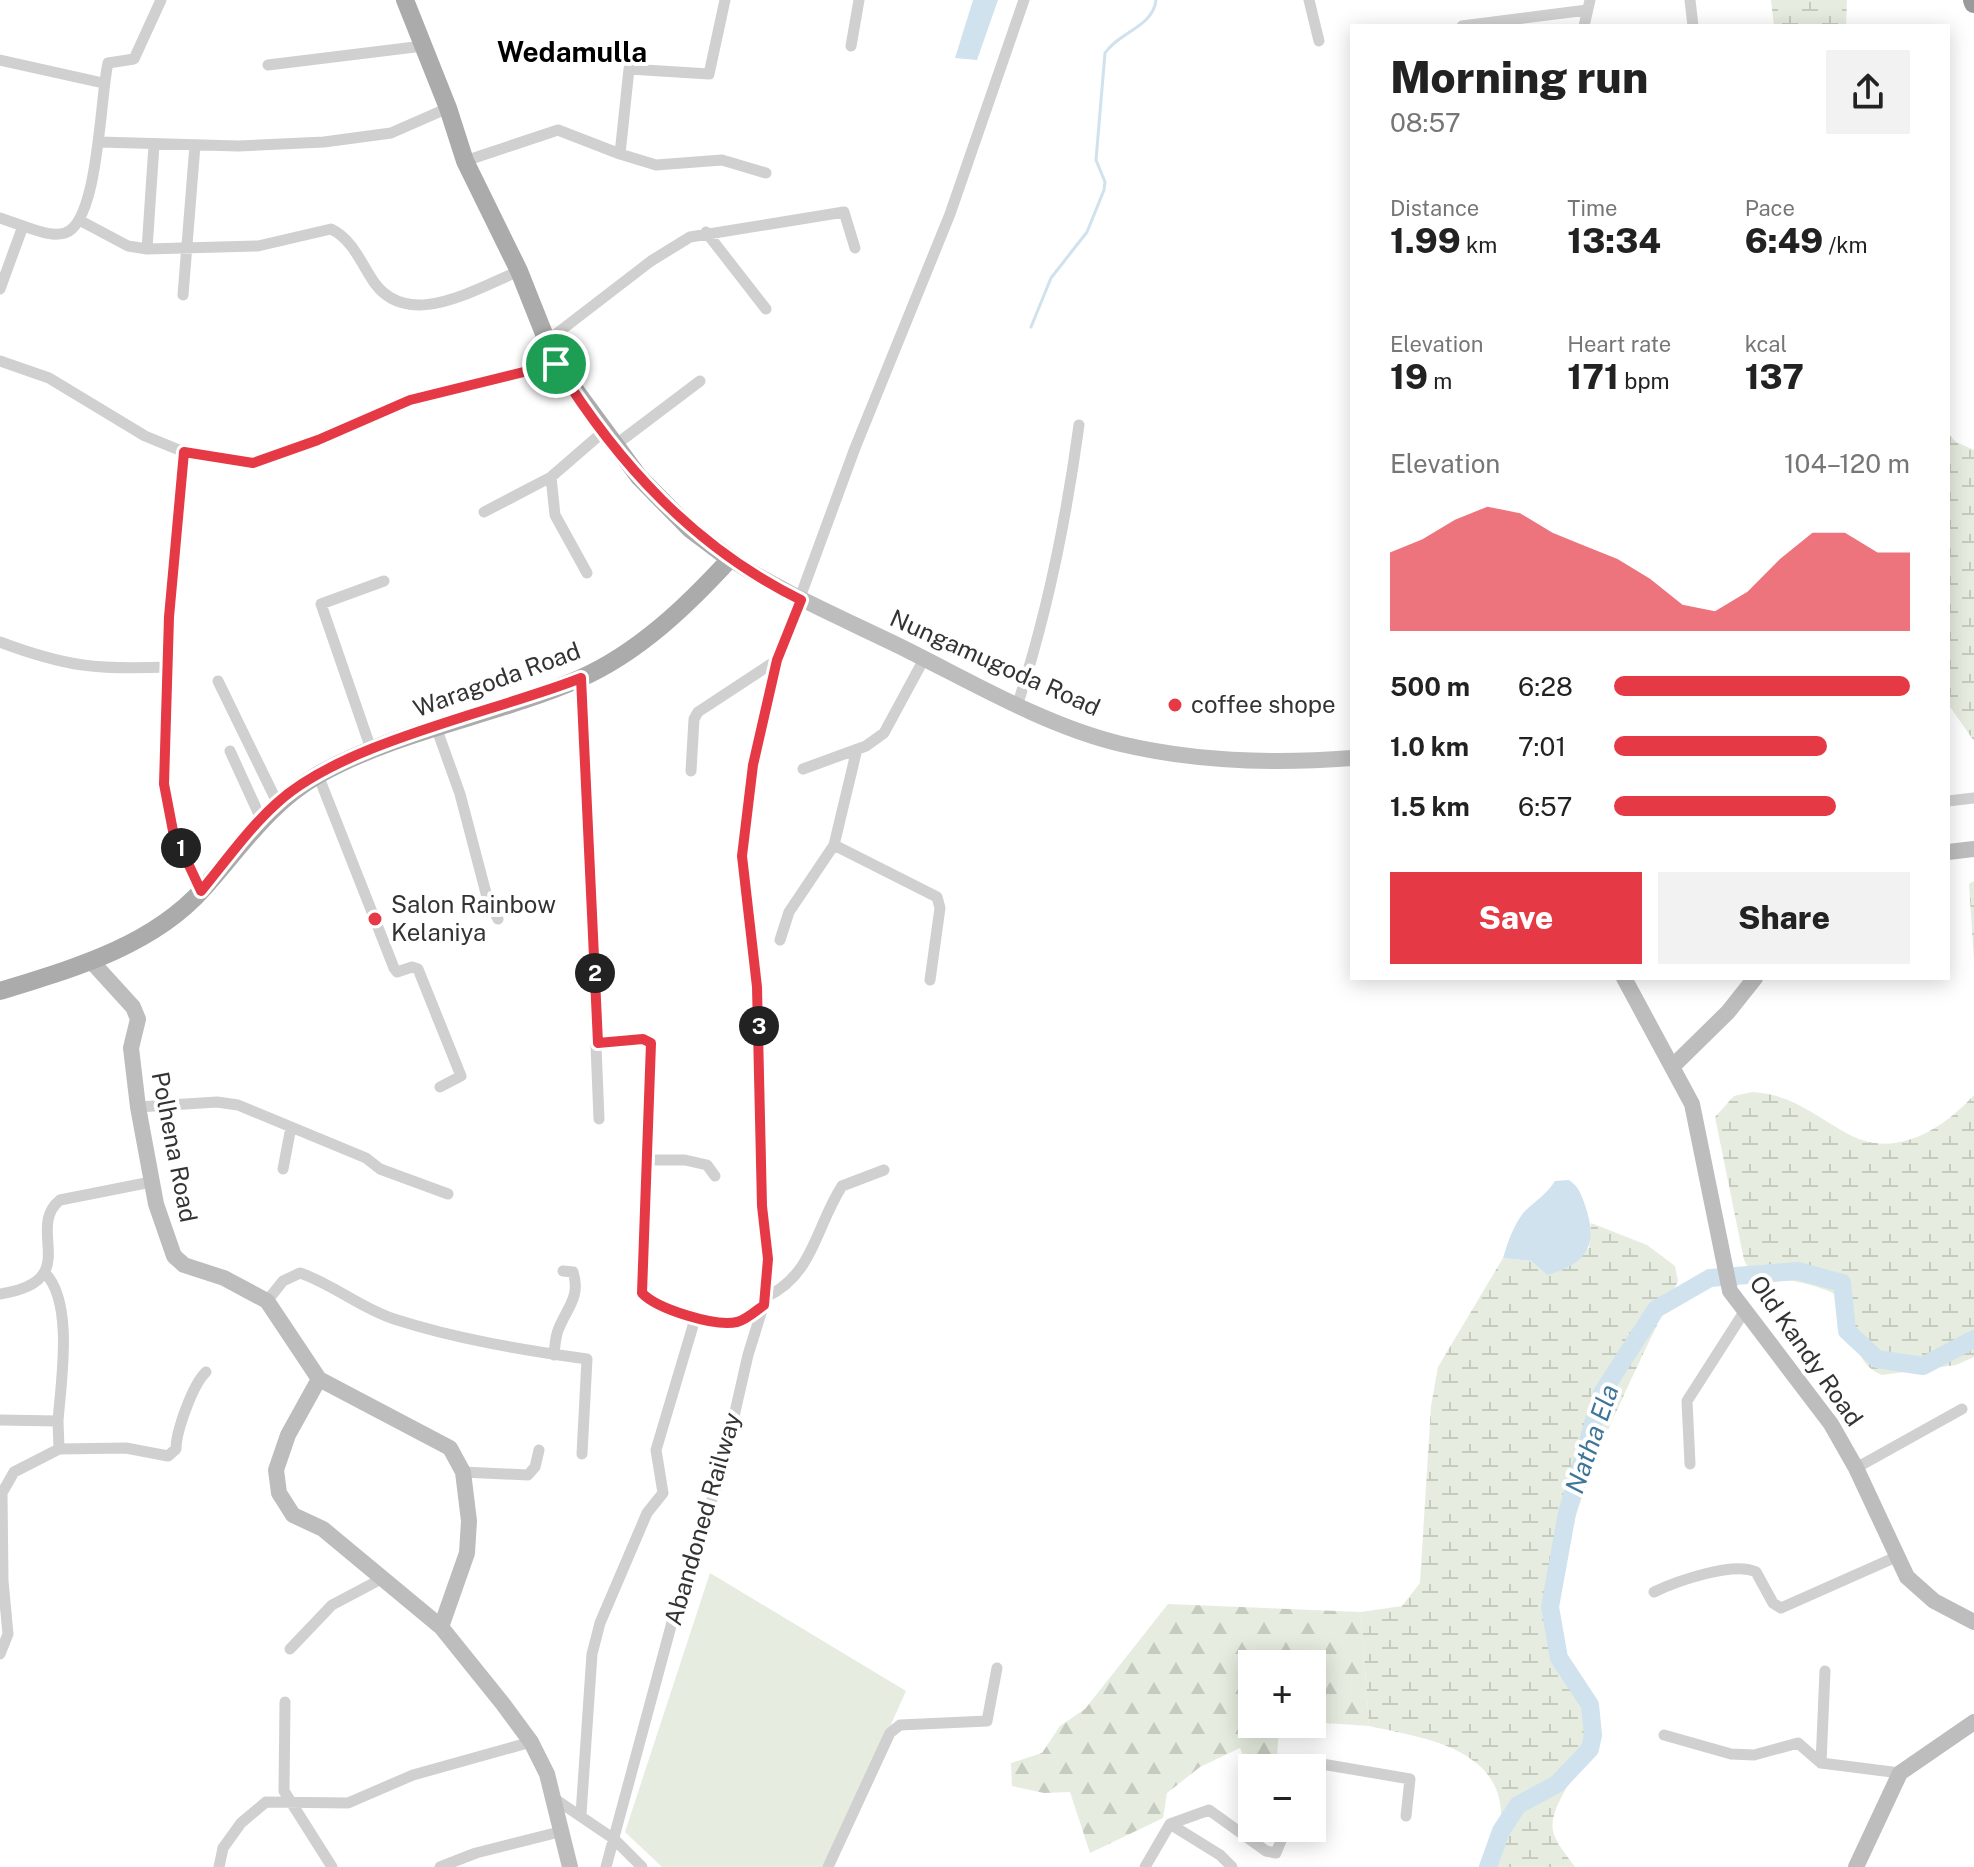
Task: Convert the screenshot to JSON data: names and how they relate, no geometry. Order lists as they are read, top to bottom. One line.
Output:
{"streets":{"main road":["Waragoda Road"],"street":["Nungamugoda Road","Polhena Road","Old Kandy Road","Abandoned Railway"]},"crossings":[["Nungamugoda Road","Waragoda Road"],["Nungamugoda Road","Abandoned Railway"],["Waragoda Road","Polhena Road"]],"districts":["Wedamulla"],"water":["Natha Ela"],"places":["coffee shope","Salon Rainbow Kelaniya"],"page":{"heading":["Morning run","08:57"],"stats":[["Distance","1.99 km"],["Time","13:34"],["Pace","6:49 /km"],["Elevation","19 m"],["Heart rate","171 bpm"],["kcal","137"]],"chart":["Elevation","104–120 m"],"list":[{"name":"500 m","note":"6:28"},{"name":"1.0 km","note":"7:01"},{"name":"1.5 km","note":"6:57"}],"pins":["1","2","3"],"buttons":["Save","Share"],"map_buttons":["+","−"]}}
